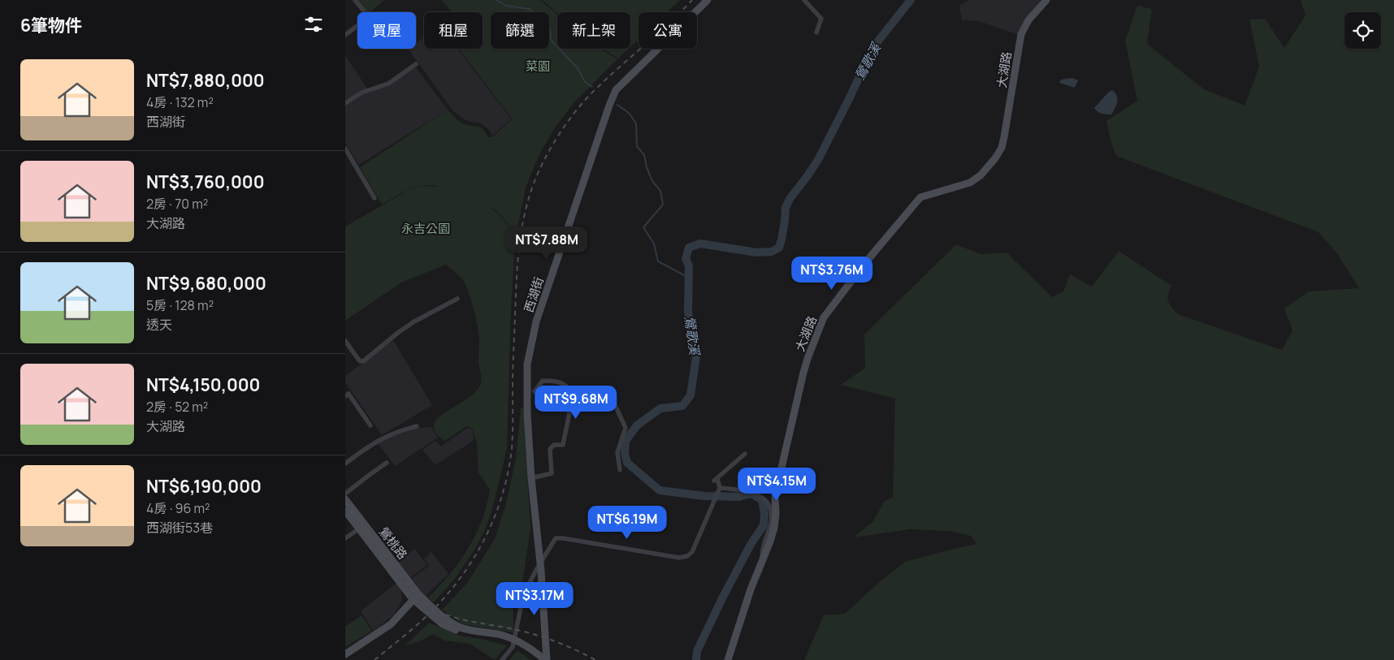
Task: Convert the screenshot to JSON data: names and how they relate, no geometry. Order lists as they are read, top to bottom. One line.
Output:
{"streets":{"street":["大湖路","西湖街","鶯桃路"]},"water":["鶯歌溪"],"parks":["菜園","永吉公園"],"page":{"heading":"6筆物件","chip":["買屋","租屋","篩選","新上架","公寓"],"list":[{"name":"NT$7,880,000","note":"4房 · 132 m² · 西湖街"},{"name":"NT$3,760,000","note":"2房 · 70 m² · 大湖路"},{"name":"NT$9,680,000","note":"5房 · 128 m² · 透天"},{"name":"NT$4,150,000","note":"2房 · 52 m² · 大湖路"},{"name":"NT$6,190,000","note":"4房 · 96 m² · 西湖街53巷"}],"price":["NT$7.88M","NT$3.76M","NT$9.68M","NT$4.15M","NT$6.19M","NT$3.17M"]}}
